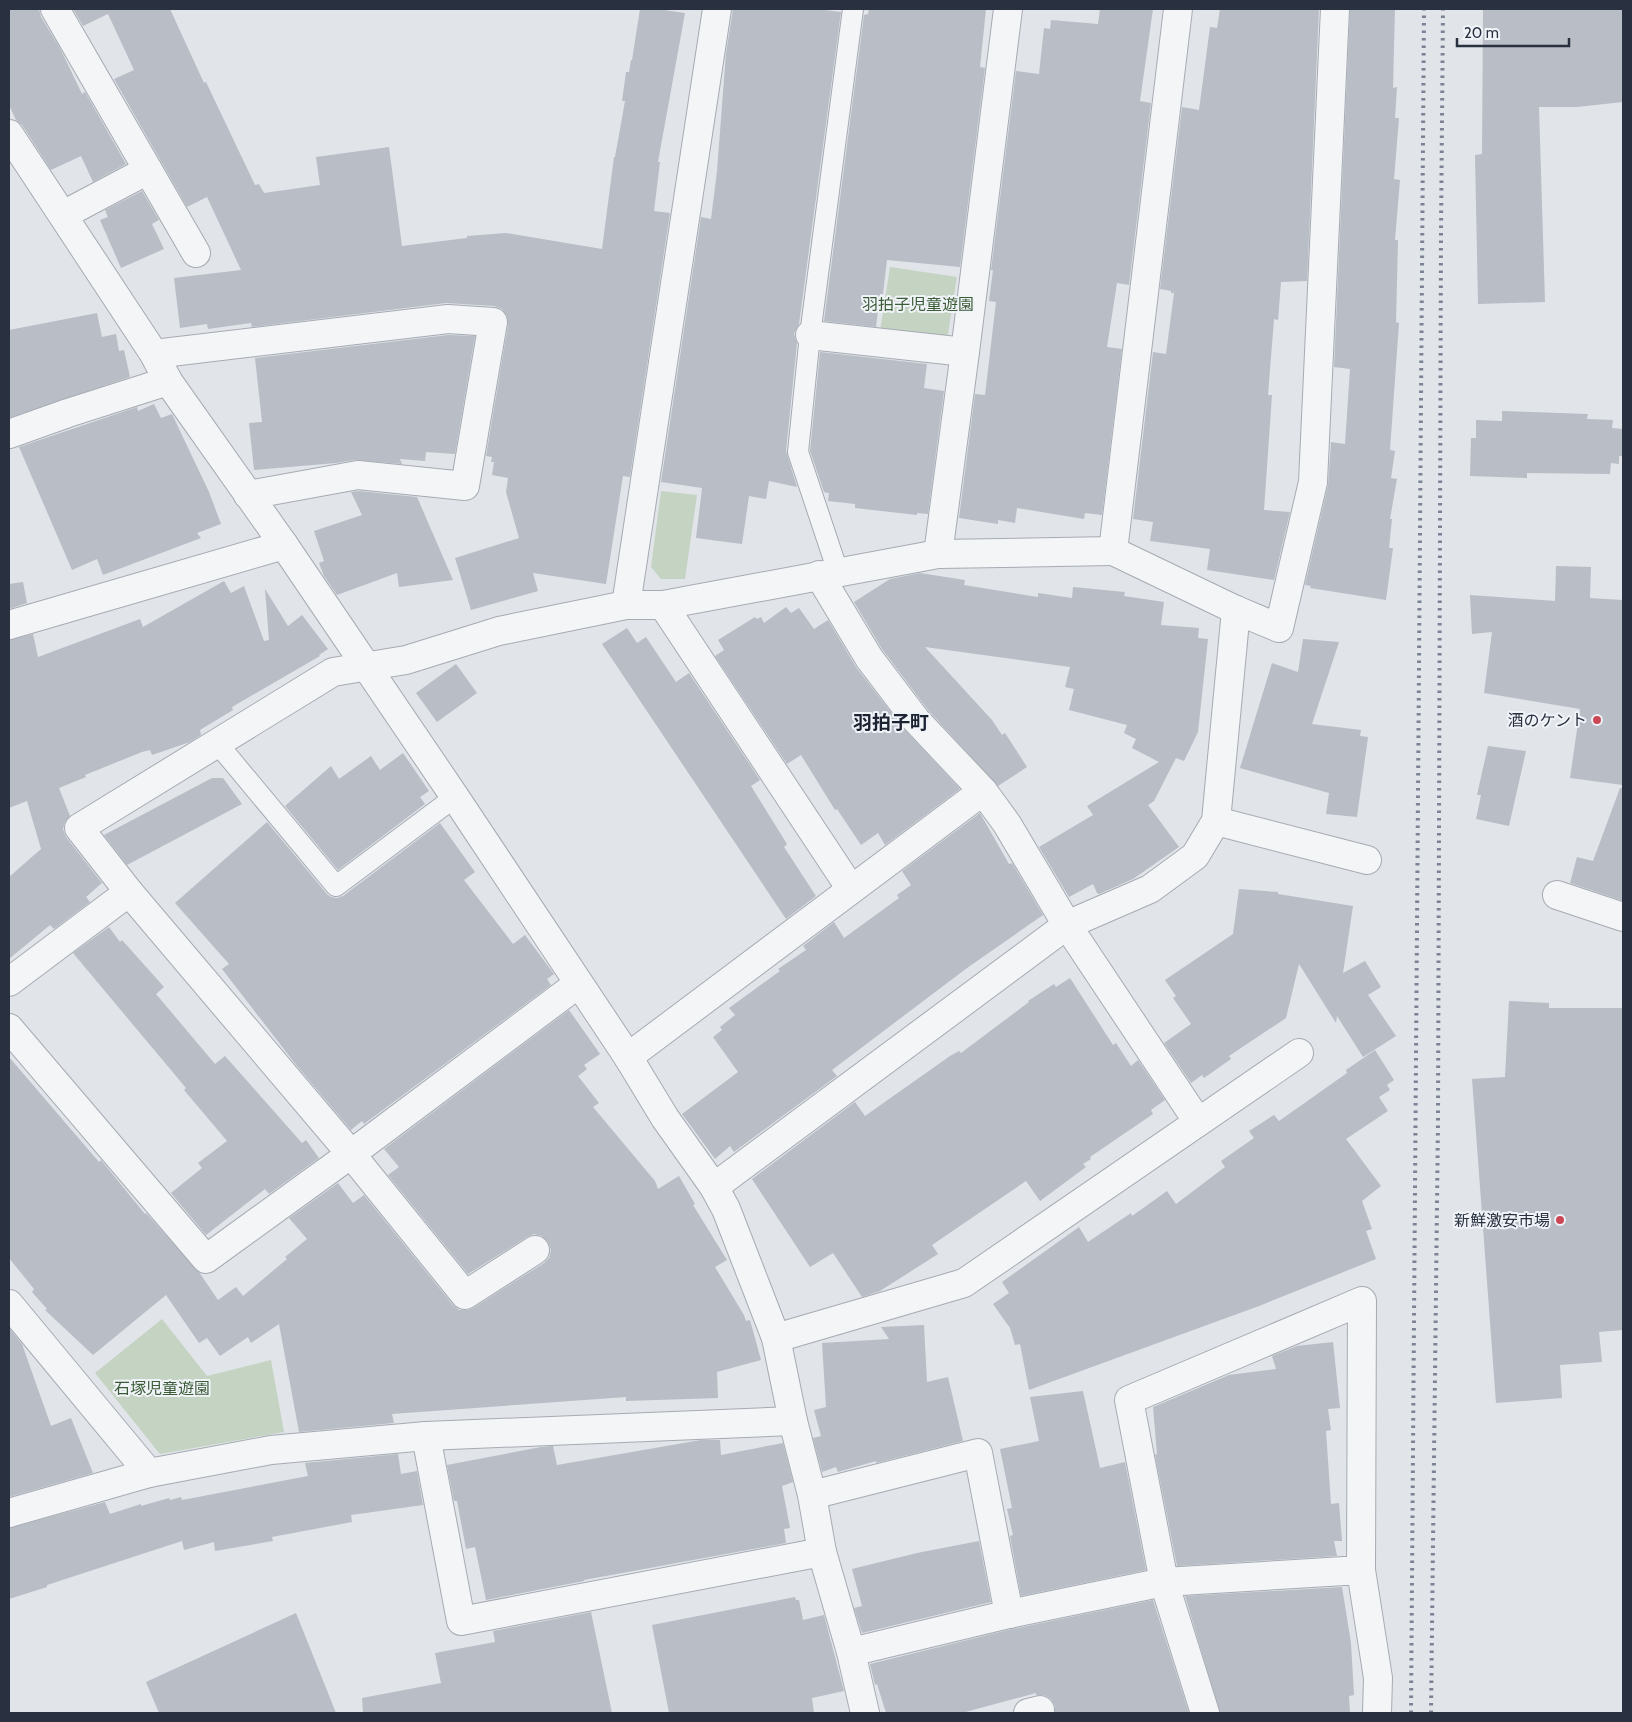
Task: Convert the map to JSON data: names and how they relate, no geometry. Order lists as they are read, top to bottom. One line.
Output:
{"districts":["羽拍子町"],"parks":["羽拍子児童遊園","石塚児童遊園"],"places":["酒のケント","新鮮激安市場"],"scale_bar":"20 m"}
